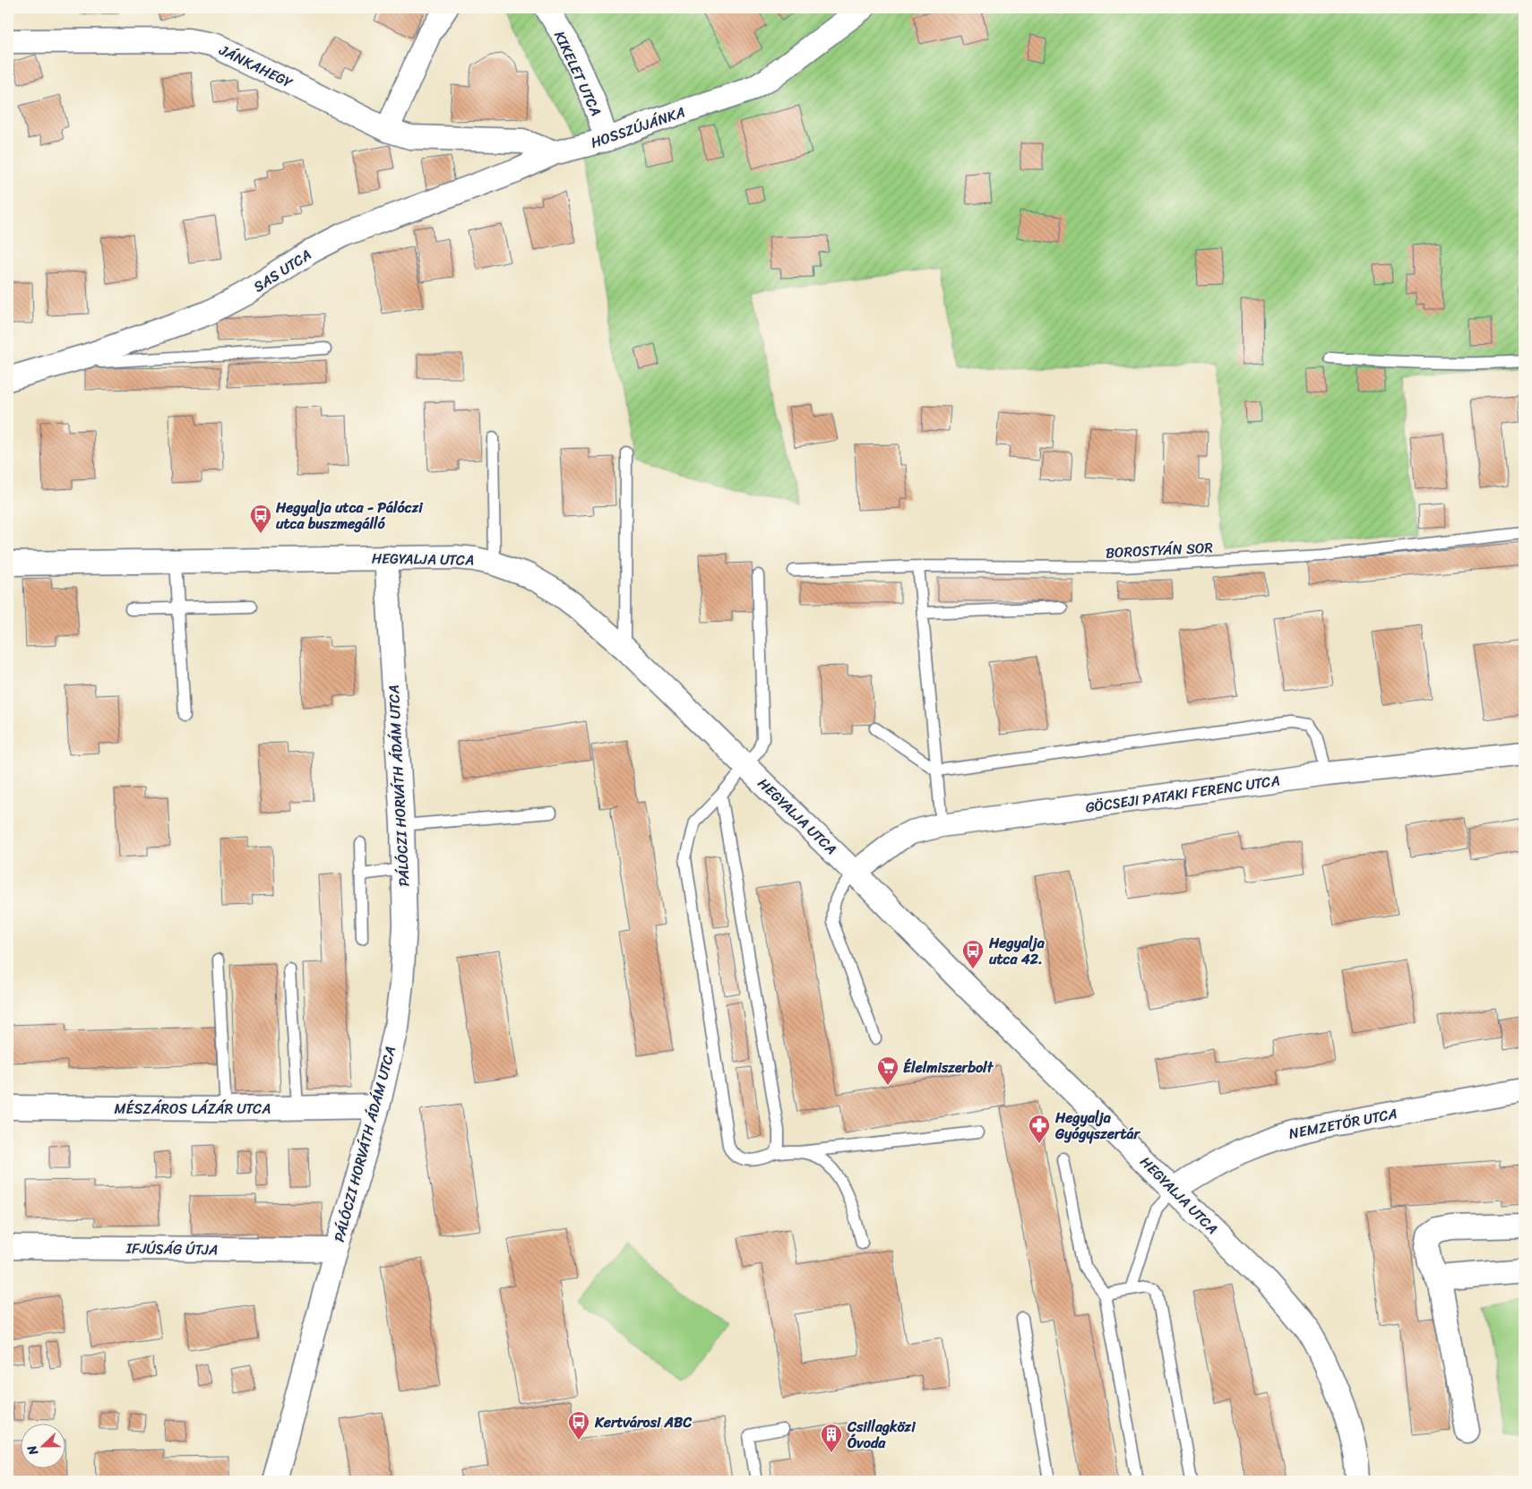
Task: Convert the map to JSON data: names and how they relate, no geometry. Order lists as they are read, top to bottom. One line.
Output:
{"streets":{"street":["JÁNKAHEGY","KIKELET UTCA","HOSSZÚJÁNKA","SAS UTCA","HEGYALJA UTCA","PÁLÓCZI HORVÁTH ÁDÁM UTCA","GÖCSEJI PATAKI FERENC UTCA","MÉSZÁROS LÁZÁR UTCA","NEMZETŐR UTCA","IFJÚSÁG ÚTJA"],"lane":["BOROSTYÁN SOR"]},"crossings":[["KIKELET UTCA","HOSSZÚJÁNKA"],["HOSSZÚJÁNKA","SAS UTCA"],["HEGYALJA UTCA","PÁLÓCZI HORVÁTH ÁDÁM UTCA"],["HEGYALJA UTCA","GÖCSEJI PATAKI FERENC UTCA"],["HEGYALJA UTCA","NEMZETŐR UTCA"],["PÁLÓCZI HORVÁTH ÁDÁM UTCA","MÉSZÁROS LÁZÁR UTCA"],["PÁLÓCZI HORVÁTH ÁDÁM UTCA","IFJÚSÁG ÚTJA"]],"places":{"bus stop":["Hegyalja utca - Pálóczi utca buszmegálló","Hegyalja utca 42.","Kertvárosi ABC"],"supermarket":["Élelmiszerbolt"],"pharmacy":["Hegyalja Gyógyszertár"],"building":["Csillagközi Óvoda"]},"north":"left"}
